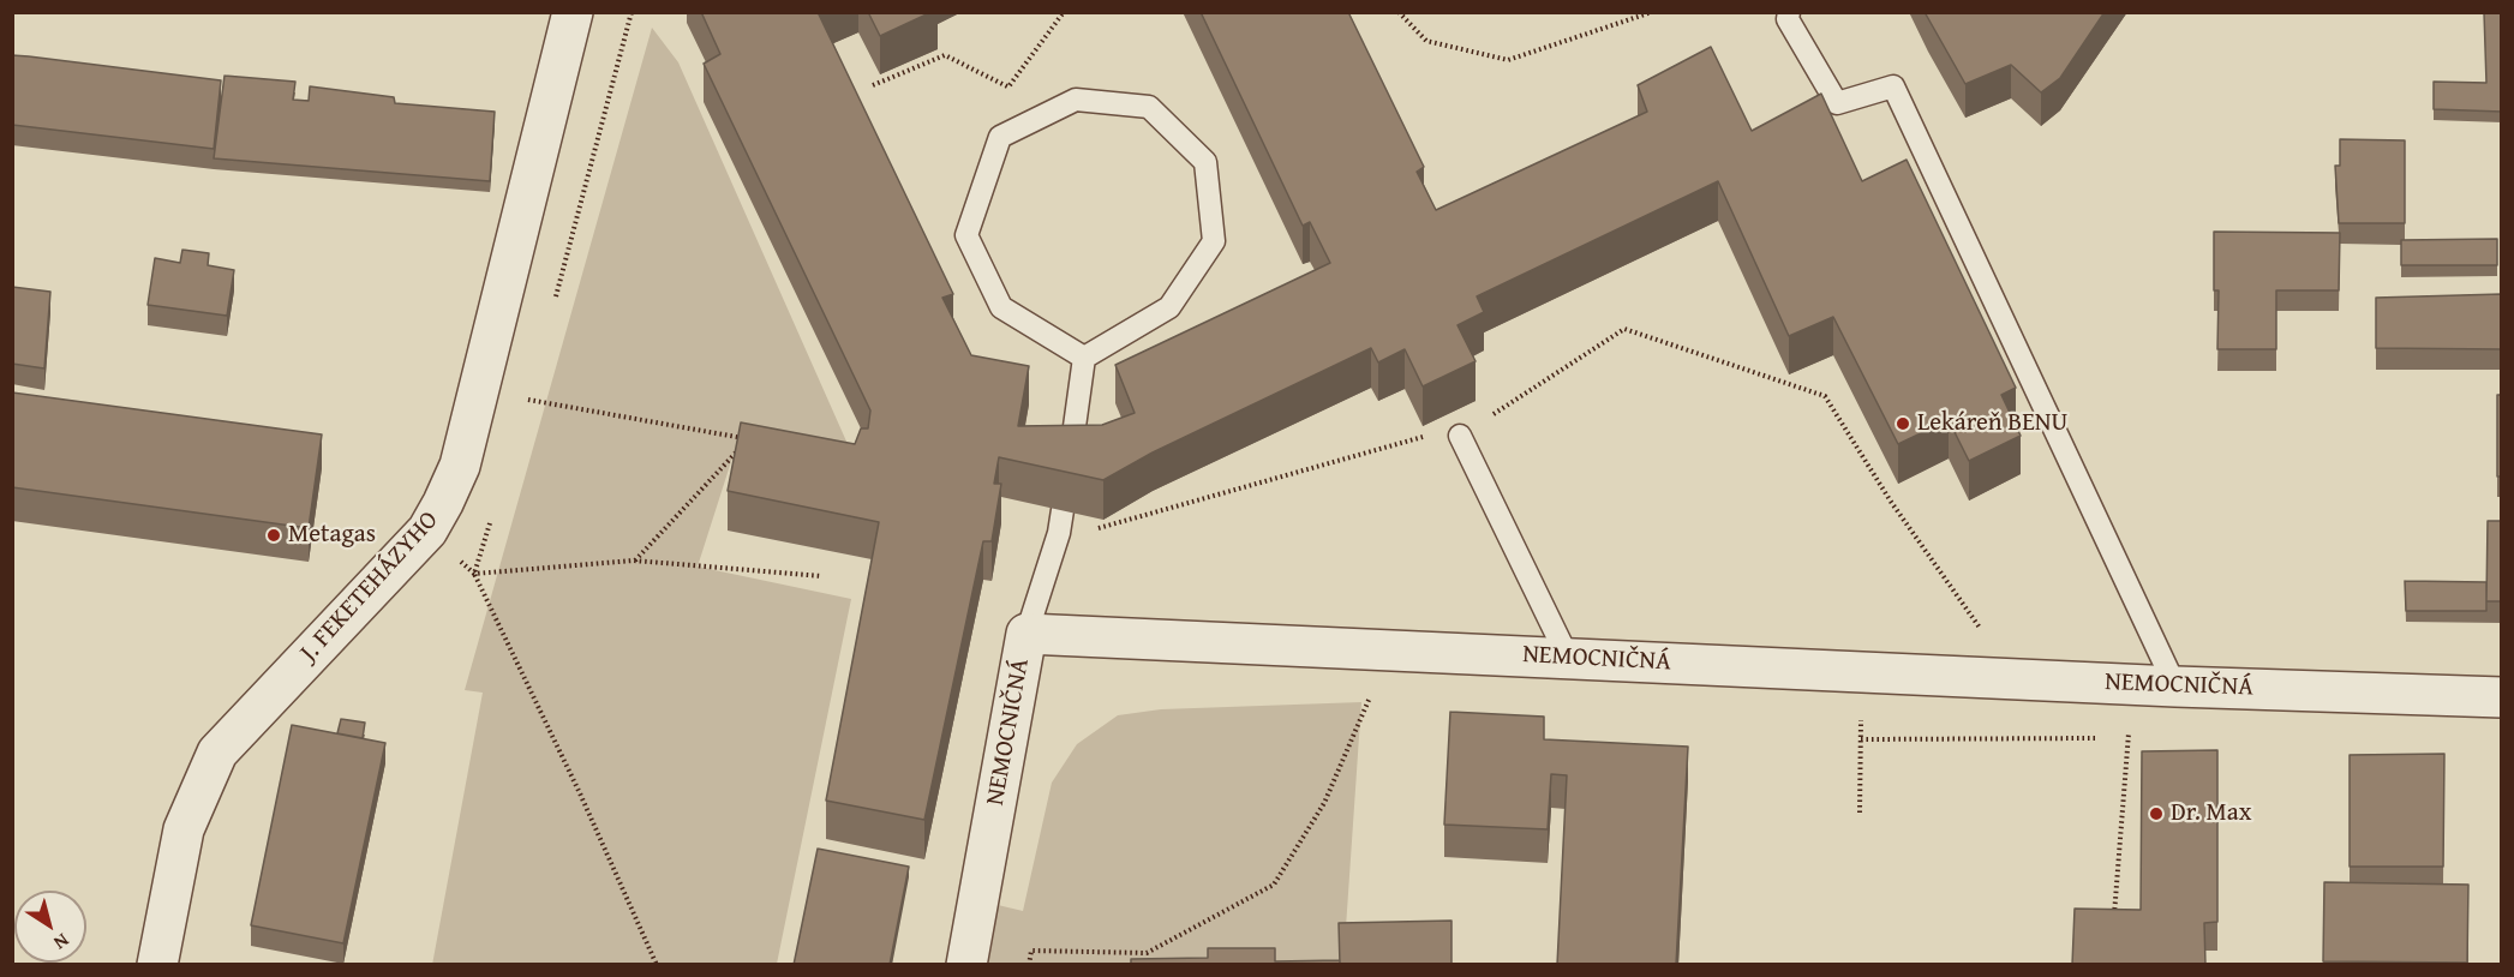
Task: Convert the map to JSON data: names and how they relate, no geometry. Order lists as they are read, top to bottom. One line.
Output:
{"streets":{"street":["J. FEKETEHÁZYHO","NEMOCNIČNÁ"]},"places":["Lekáreň BENU","Metagas","Dr. Max"],"north":"bottom right"}
